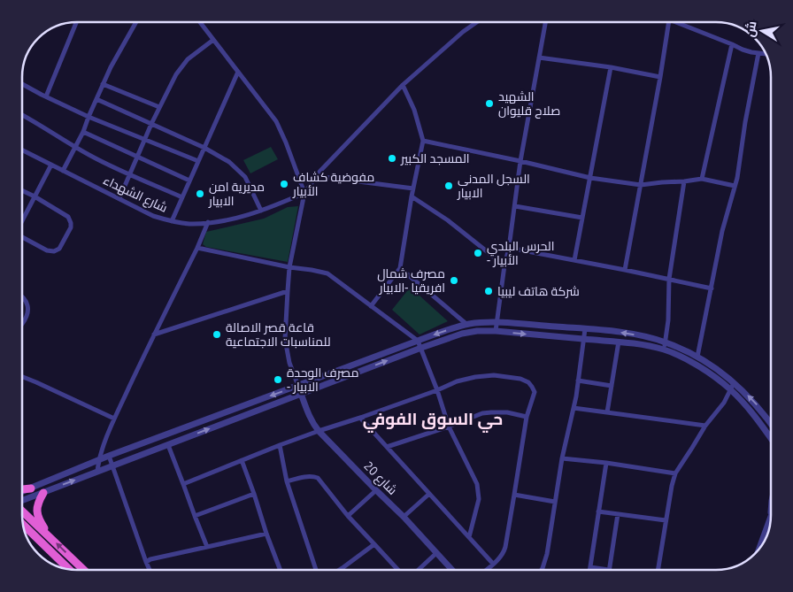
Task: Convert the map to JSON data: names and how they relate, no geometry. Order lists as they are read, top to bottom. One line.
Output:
{"streets":{"street":["شارع الشهداء","شارع 20"]},"districts":["حي السوق الفوفي"],"places":["الشهيد صلاح قليوان","المسجد الكبير","مفوضية كشاف الأبيار","السجل المدني الابيار","مديرية امن الابيار","الحرس البلدي - الأبيار","مصرف شمال افريقيا -الابيار","شركة هاتف ليبيا","قاعة قصر الاصالة للمناسبات الاجتماعية","مصرف الوحدة - الابيار"],"north":"left"}
